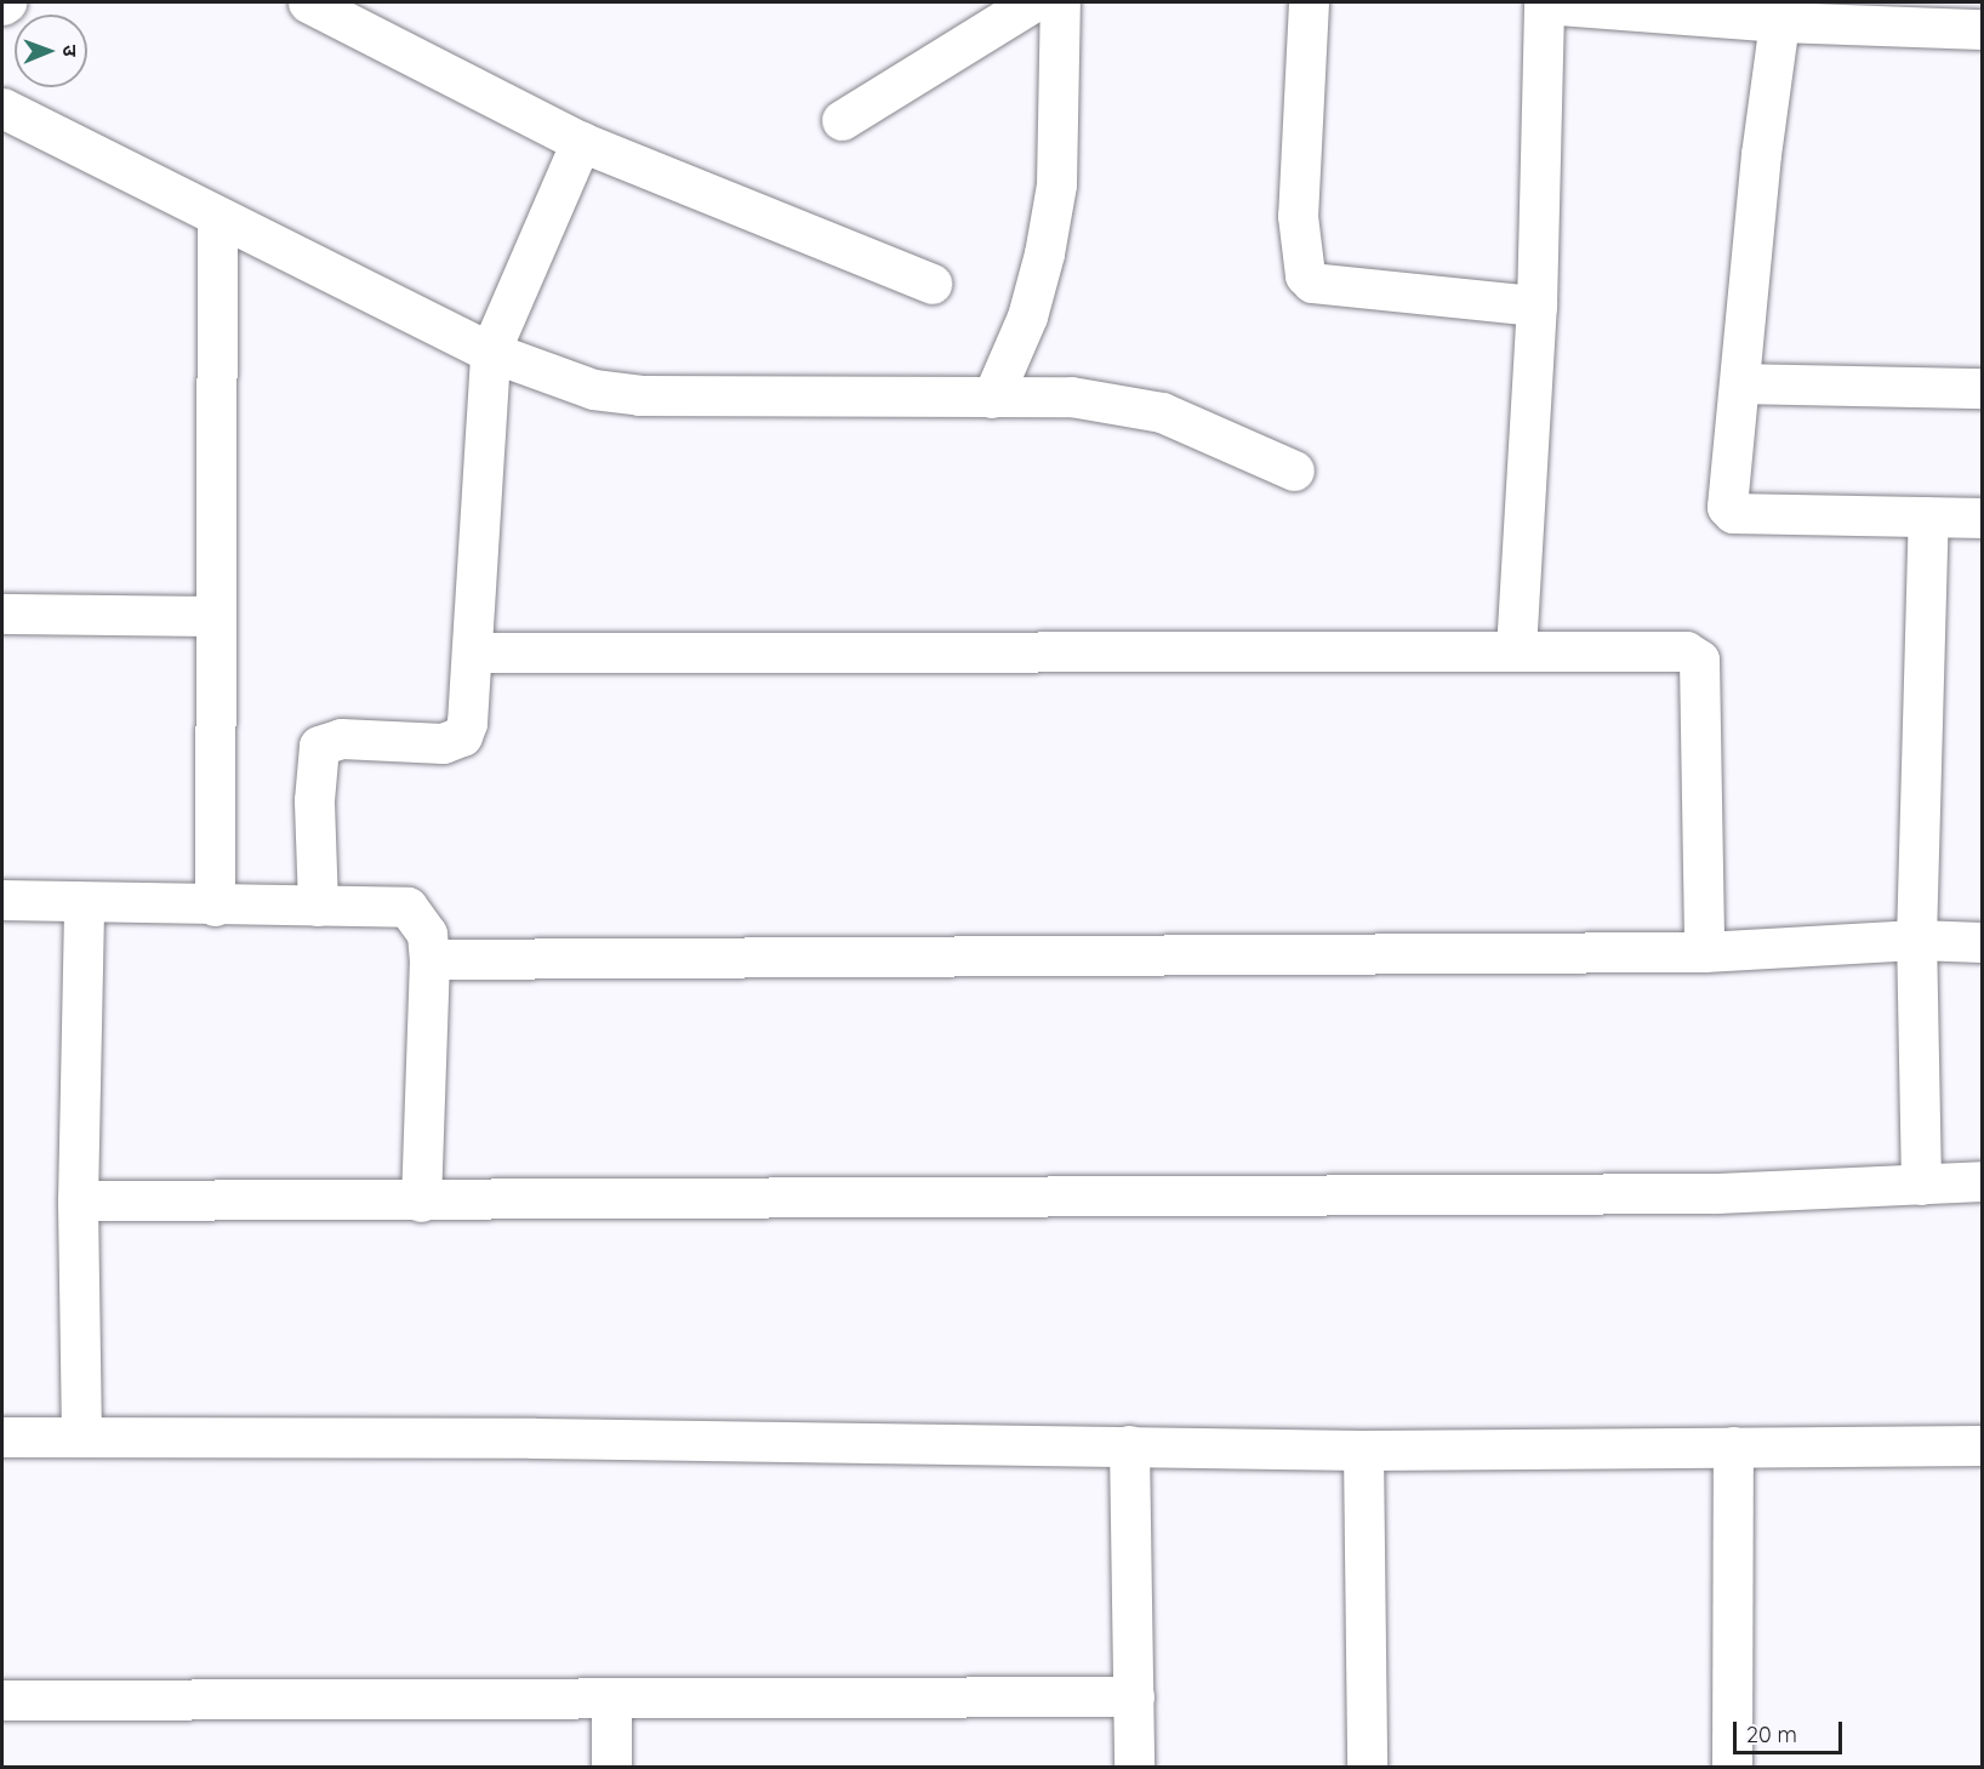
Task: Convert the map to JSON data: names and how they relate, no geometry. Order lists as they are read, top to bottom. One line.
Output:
{"scale_bar":"20 m","north":"right"}
